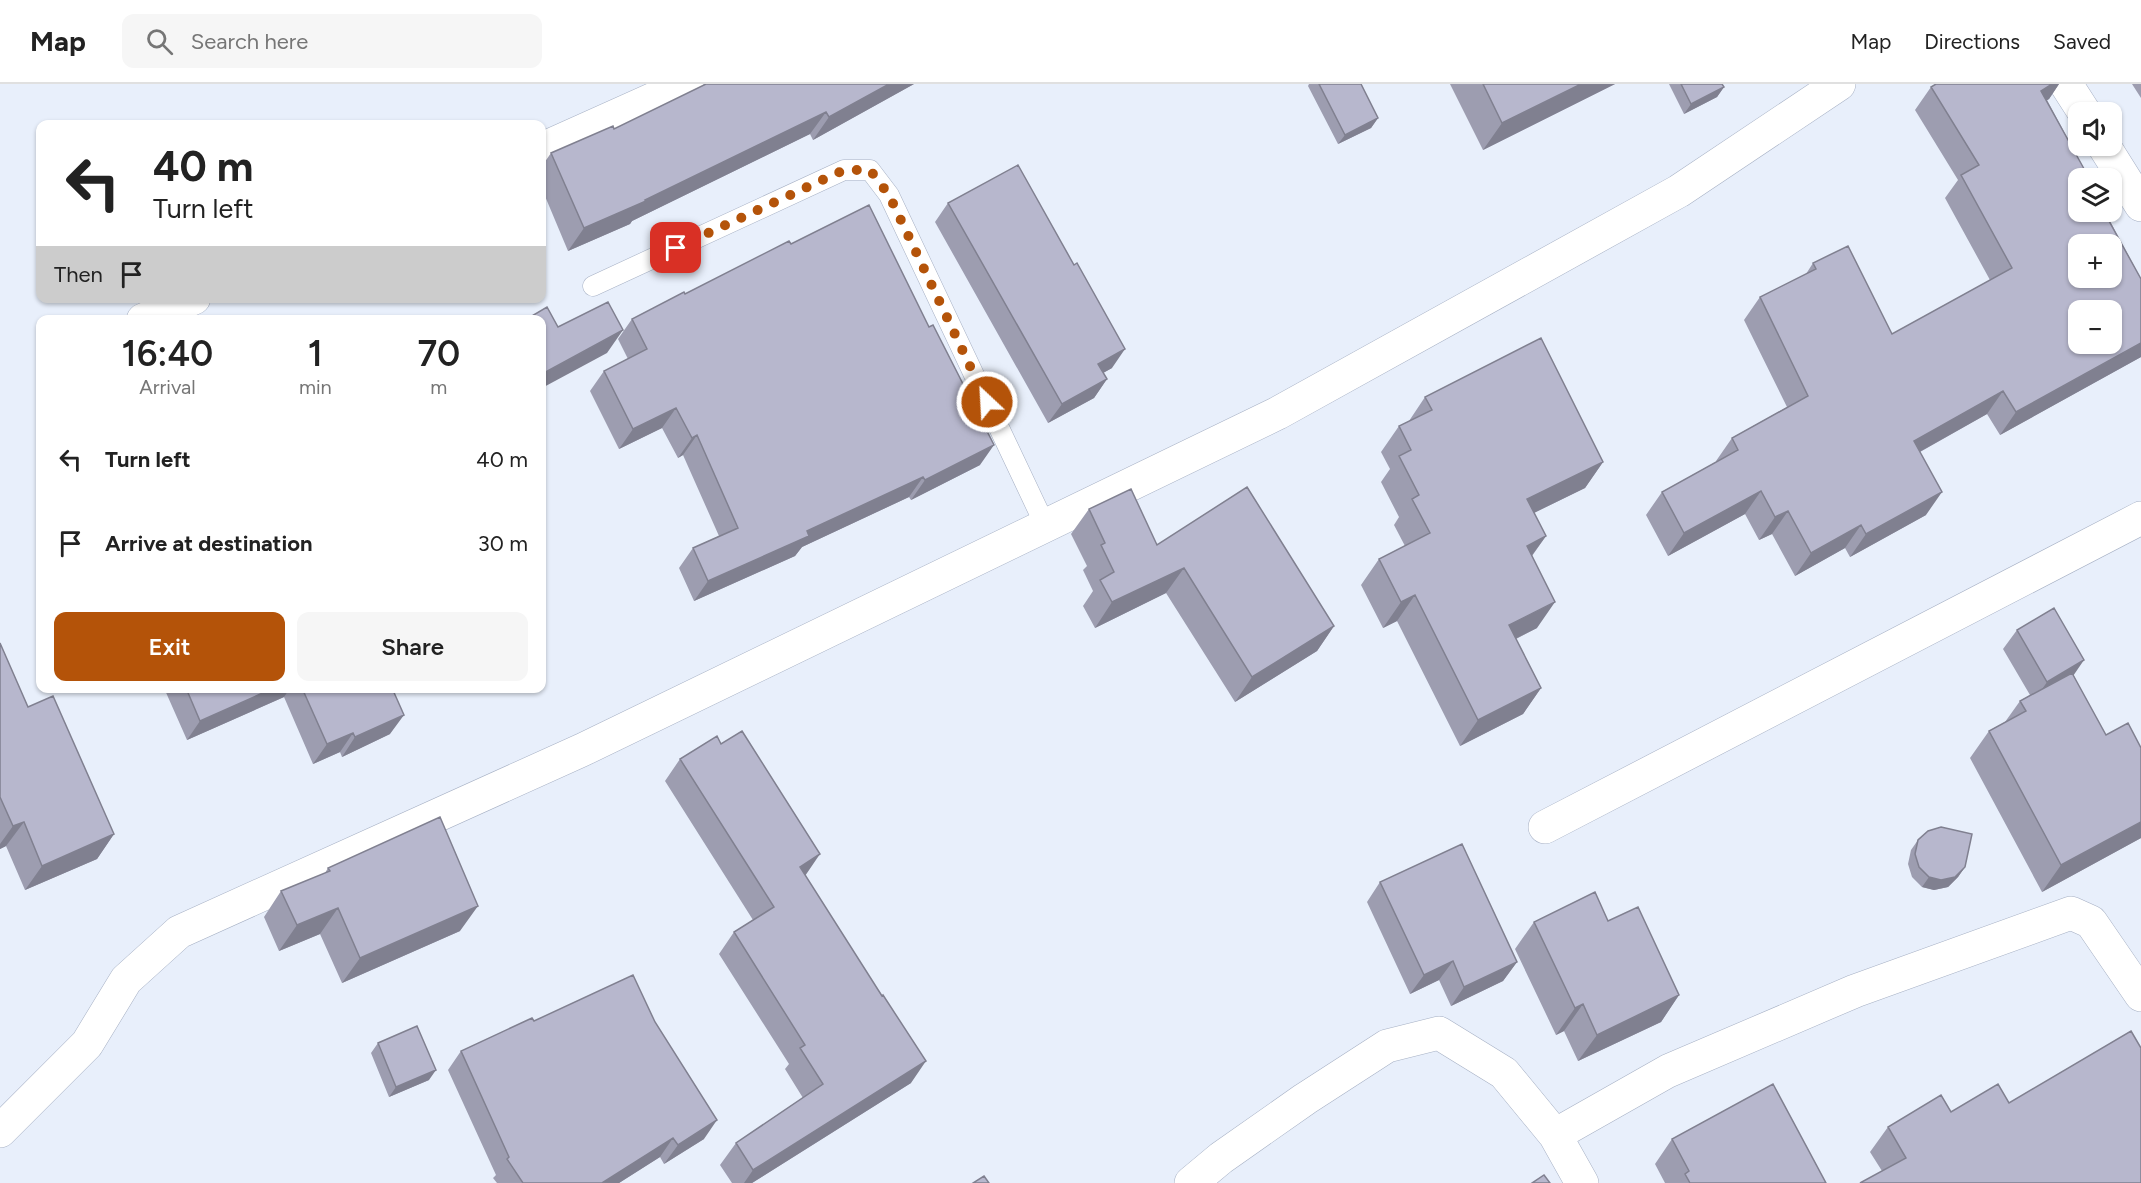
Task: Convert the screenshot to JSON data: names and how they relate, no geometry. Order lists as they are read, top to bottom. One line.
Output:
{"page":{"header":"Map","search":"Search here","nav":["Map","Directions","Saved"],"map_buttons":["+","−"],"turn":["40 m","Turn left"],"then":"Then","eta":["16:40","Arrival","1","min","70","m"],"list":[{"name":"Turn left","value":"40 m"},{"name":"Arrive at destination","value":"30 m"}],"buttons":["Exit","Share"]}}
